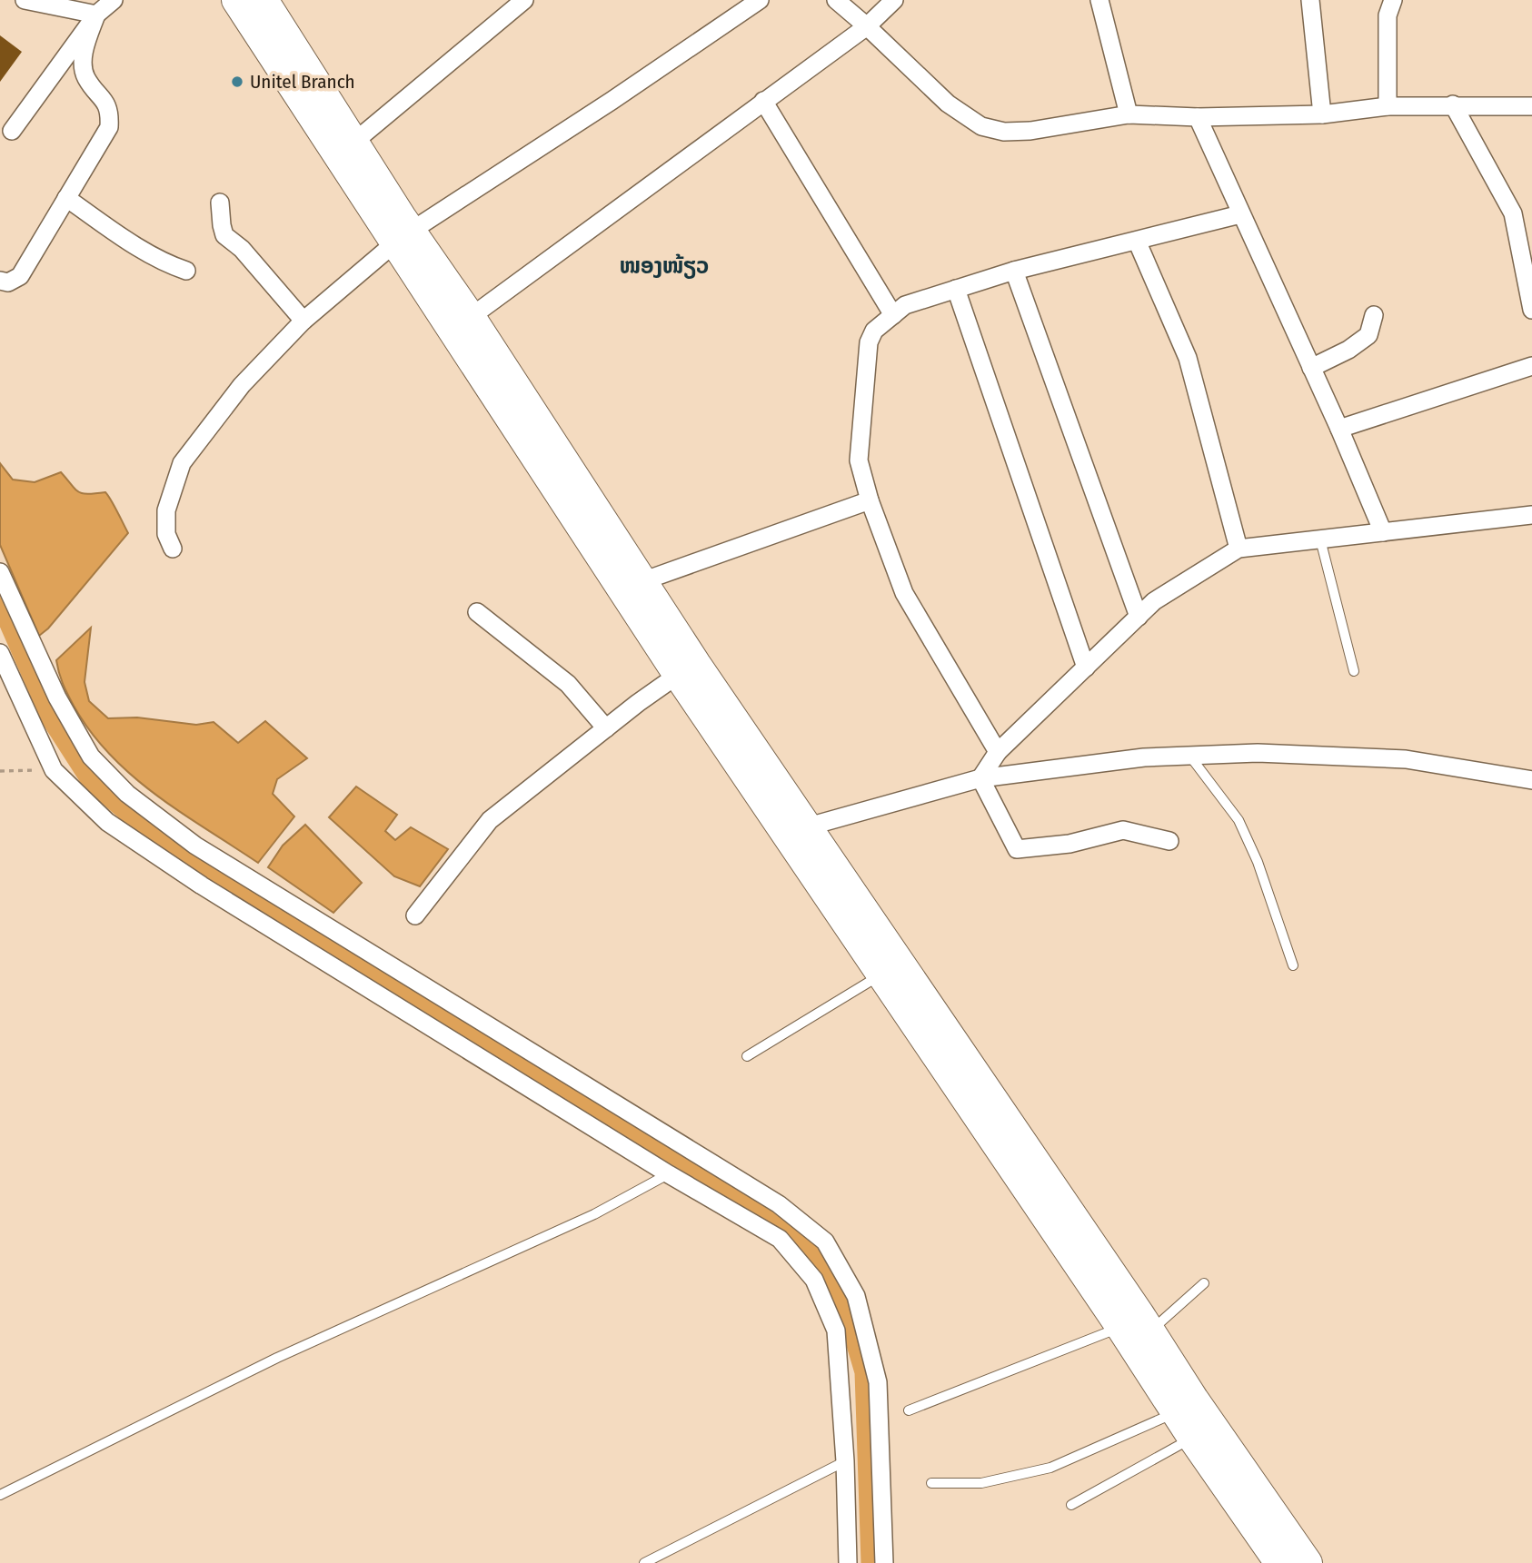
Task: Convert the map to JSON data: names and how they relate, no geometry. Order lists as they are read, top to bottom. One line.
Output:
{"districts":["ໜອງໜ້ຽວ"],"places":["Unitel Branch"]}
